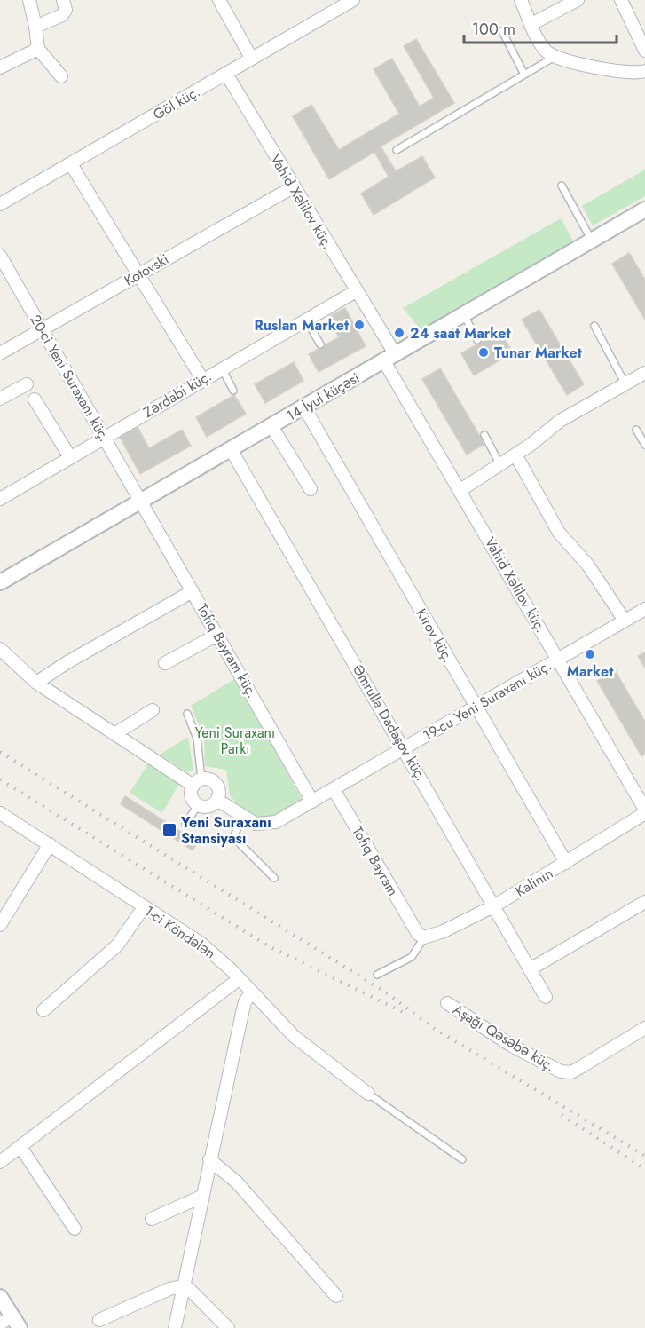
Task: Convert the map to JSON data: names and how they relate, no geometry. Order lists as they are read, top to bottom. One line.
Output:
{"streets":{"street":["Göl küç.","Vahid Xəlilov küç.","Kotovski","20-ci Yeni Suraxanı küç.","Zərdabi küç.","14 İyul küçəsi","Kirov küç.","Tofiq Bayram küç.","19-cu Yeni Suraxanı küç.","Əmrulla Dadaşov küç.","Tofiq Bayram","Kalinin","1-ci Köndələn","Aşağı Qəsəbə küç."]},"crossings":[["Göl küç.","Vahid Xəlilov küç."],["Vahid Xəlilov küç.","Kotovski"],["Vahid Xəlilov küç.","Zərdabi küç."],["Vahid Xəlilov küç.","14 İyul küçəsi"],["Vahid Xəlilov küç.","19-cu Yeni Suraxanı küç."],["Vahid Xəlilov küç.","Kalinin"],["Kotovski","20-ci Yeni Suraxanı küç."],["20-ci Yeni Suraxanı küç.","Zərdabi küç."],["20-ci Yeni Suraxanı küç.","14 İyul küçəsi"],["20-ci Yeni Suraxanı küç.","Tofiq Bayram küç."],["14 İyul küçəsi","Kirov küç."],["14 İyul küçəsi","Tofiq Bayram küç."],["14 İyul küçəsi","Əmrulla Dadaşov küç."],["Kirov küç.","19-cu Yeni Suraxanı küç."],["Kirov küç.","Kalinin"],["Tofiq Bayram küç.","19-cu Yeni Suraxanı küç."],["19-cu Yeni Suraxanı küç.","Əmrulla Dadaşov küç."],["19-cu Yeni Suraxanı küç.","Tofiq Bayram"],["Əmrulla Dadaşov küç.","Kalinin"],["Tofiq Bayram","Kalinin"]],"parks":["Yeni Suraxanı Parkı"],"places":{"other":["Ruslan Market","24 saat Market","Tunar Market","Market"],"transit":["Yeni Suraxanı Stansiyası"]},"scale_bar":"100 m"}
